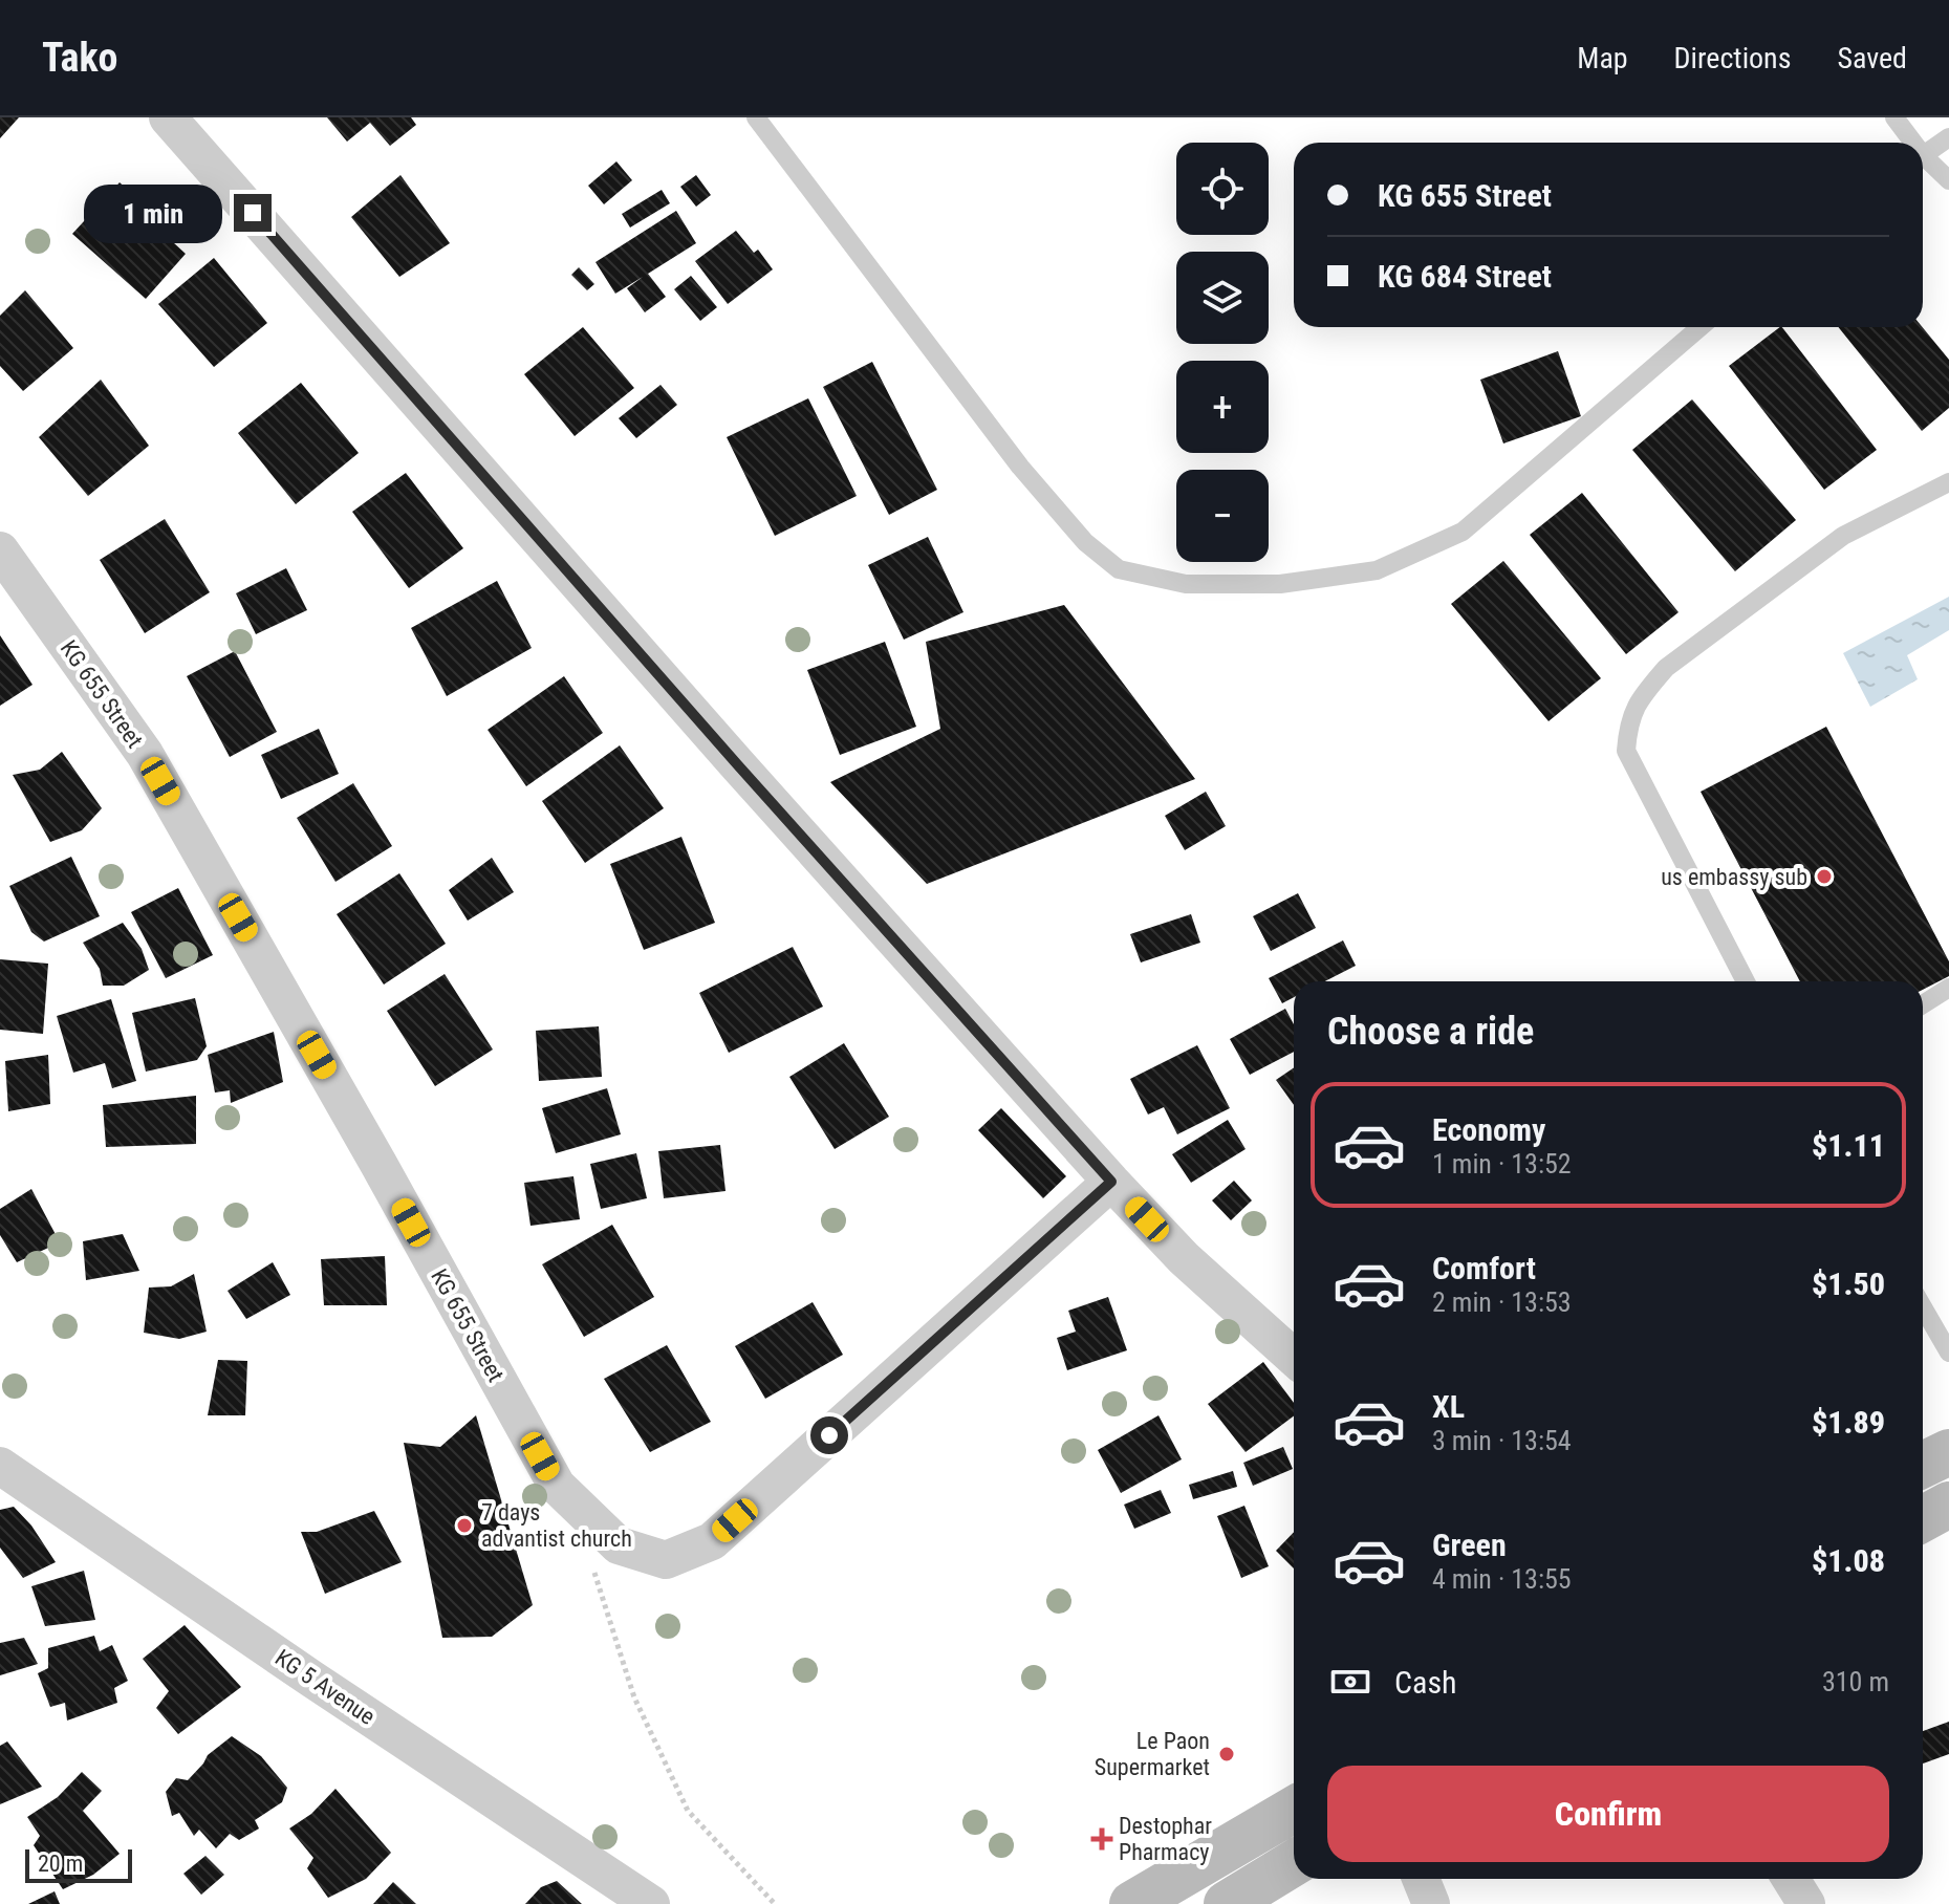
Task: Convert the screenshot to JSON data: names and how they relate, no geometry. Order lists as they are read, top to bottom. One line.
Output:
{"streets":{"street":["KG 655 Street","KG 5 Avenue"]},"places":{"other":["us embassy sub","7 days advantist church","Le Paon Supermarket"],"health":["Destophar Pharmacy"]},"scale_bar":"20 m","page":{"header":"Tako","nav":["Map","Directions","Saved"],"map_buttons":["+","−"],"banner":["KG 655 Street","KG 684 Street"],"bubble":"1 min","heading":"Choose a ride","list":[{"name":"Economy","note":"1 min · 13:52","value":"$1.11"},{"name":"Comfort","note":"2 min · 13:53","value":"$1.50"},{"name":"XL","note":"3 min · 13:54","value":"$1.89"},{"name":"Green","note":"4 min · 13:55","value":"$1.08"}],"pay":["Cash","310 m"],"buttons":"Confirm","scale":"20 m"}}
